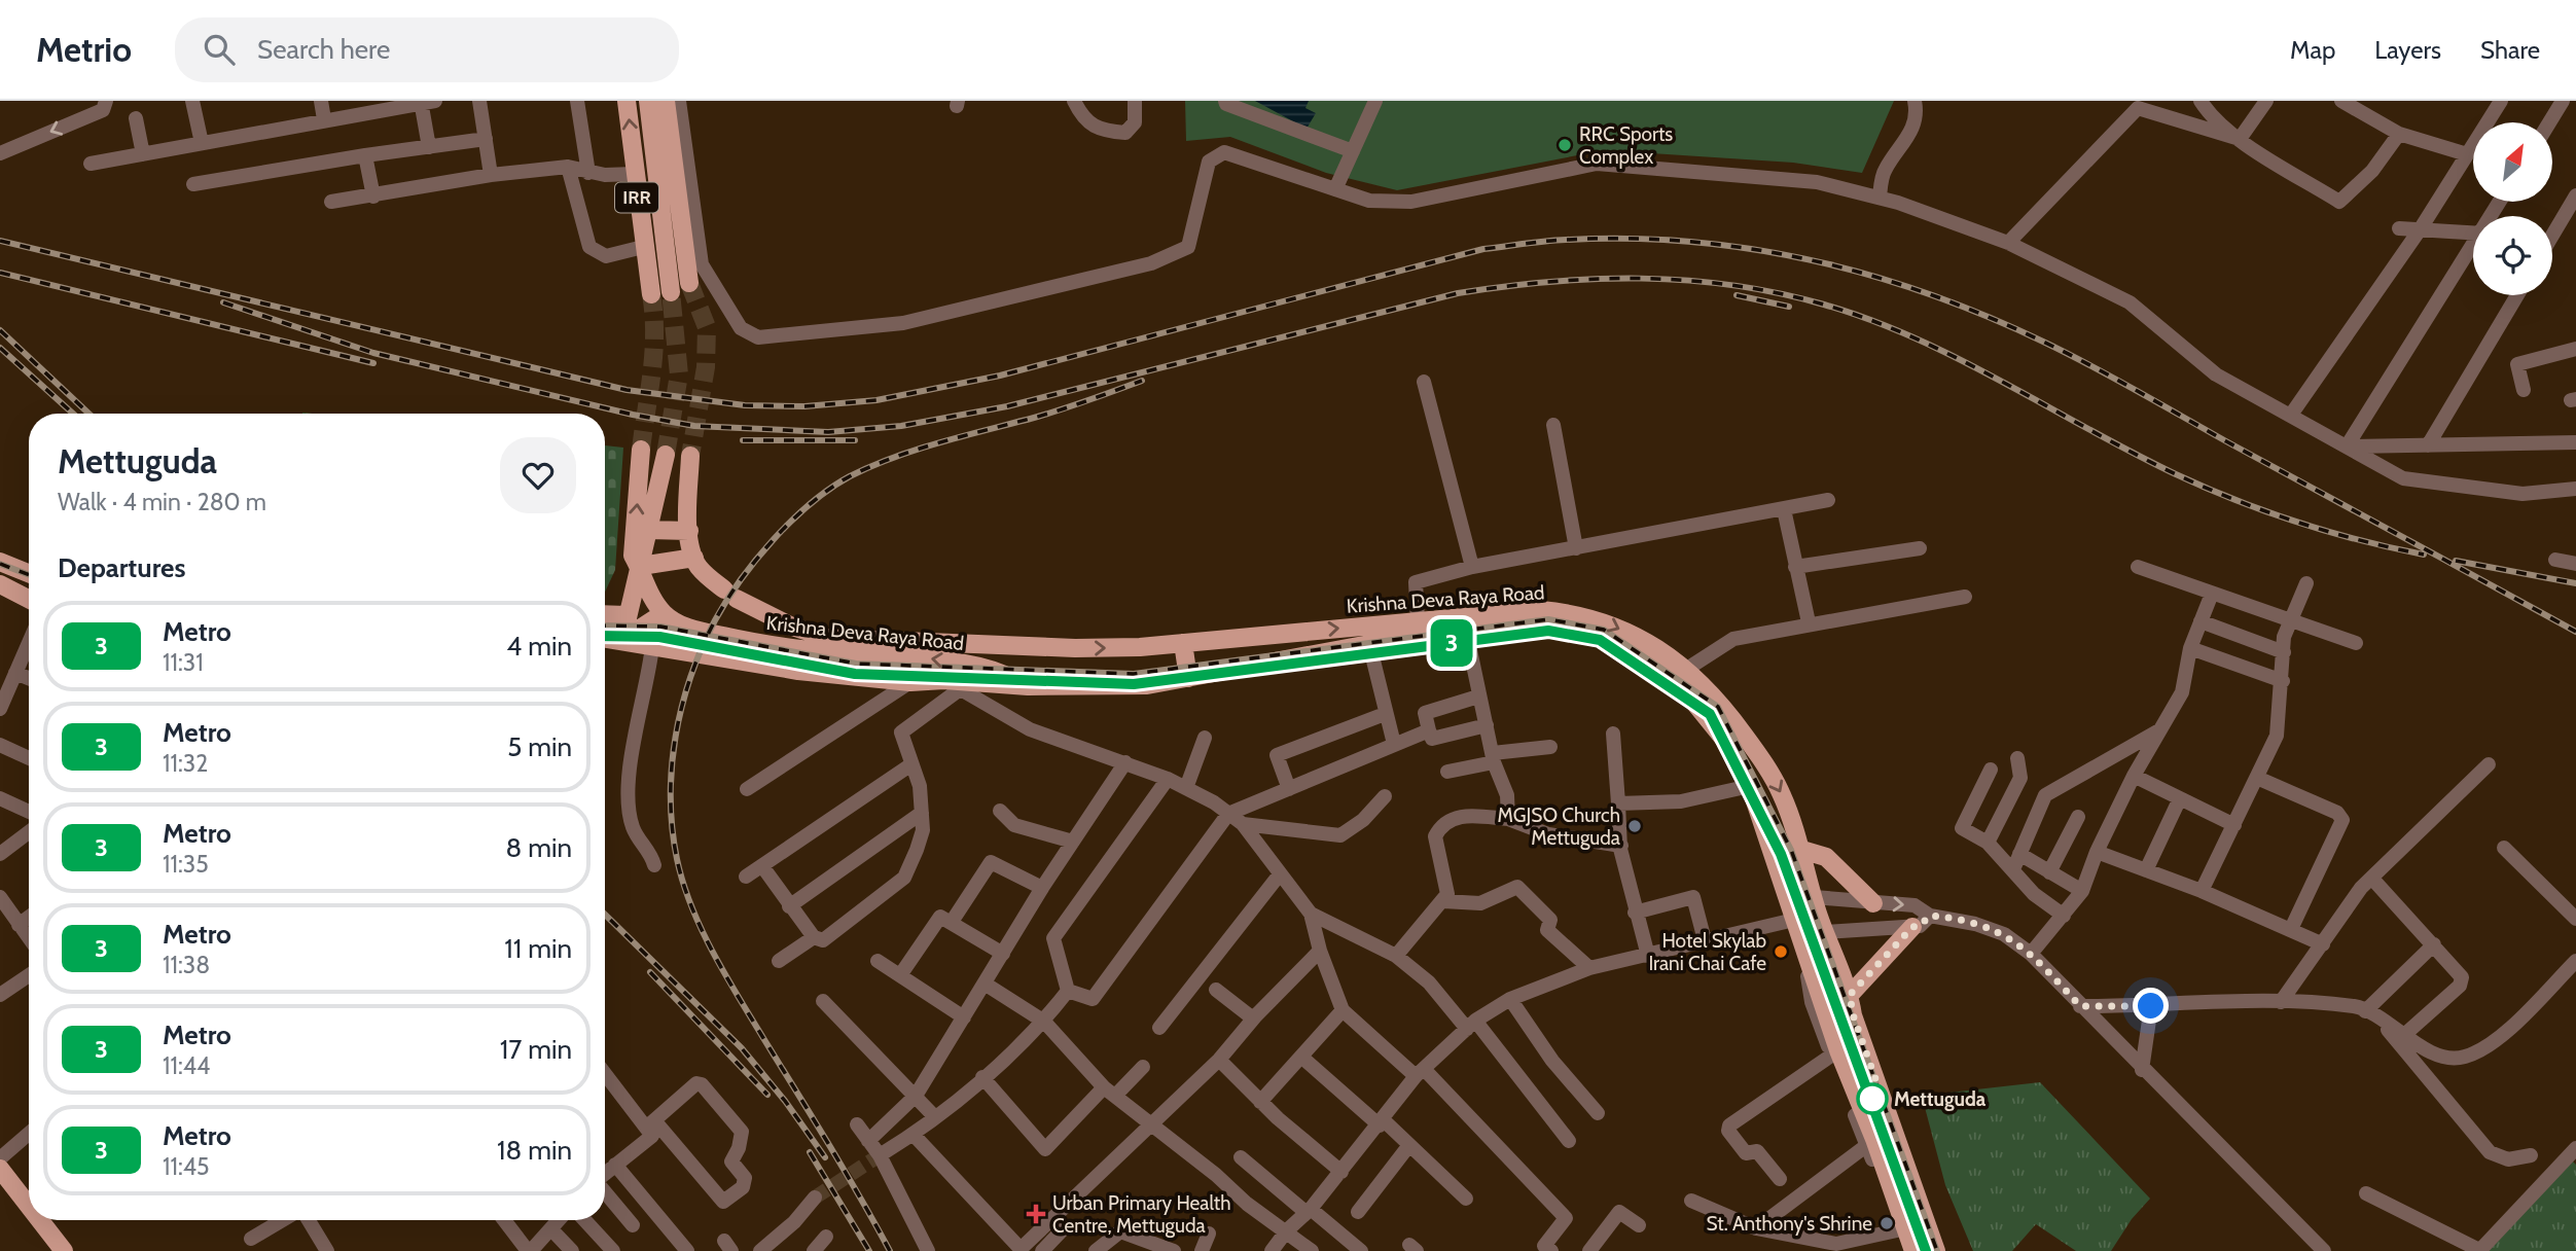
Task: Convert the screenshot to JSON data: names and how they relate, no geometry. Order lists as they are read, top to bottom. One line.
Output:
{"streets":{"main road":["IRR","Krishna Deva Raya Road"]},"places":{"other":["RRC Sports Complex","MGJSO Church Mettuguda","Hotel Skylab Irani Chai Cafe","Mettuguda","St. Anthony's Shrine"],"health":["Urban Primary Health Centre, Mettuguda"]},"lines":["metro line 3"],"north":"top right","page":{"header":"Metrio","search":"Search here","nav":["Map","Layers","Share"],"on_map":"3","heading":[["Mettuguda","Walk · 4 min · 280 m"],"Departures"],"list":[{"mark":"3","name":"Metro","note":"11:31","value":"4 min"},{"mark":"3","name":"Metro","note":"11:32","value":"5 min"},{"mark":"3","name":"Metro","note":"11:35","value":"8 min"},{"mark":"3","name":"Metro","note":"11:38","value":"11 min"},{"mark":"3","name":"Metro","note":"11:44","value":"17 min"},{"mark":"3","name":"Metro","note":"11:45","value":"18 min"}]}}
